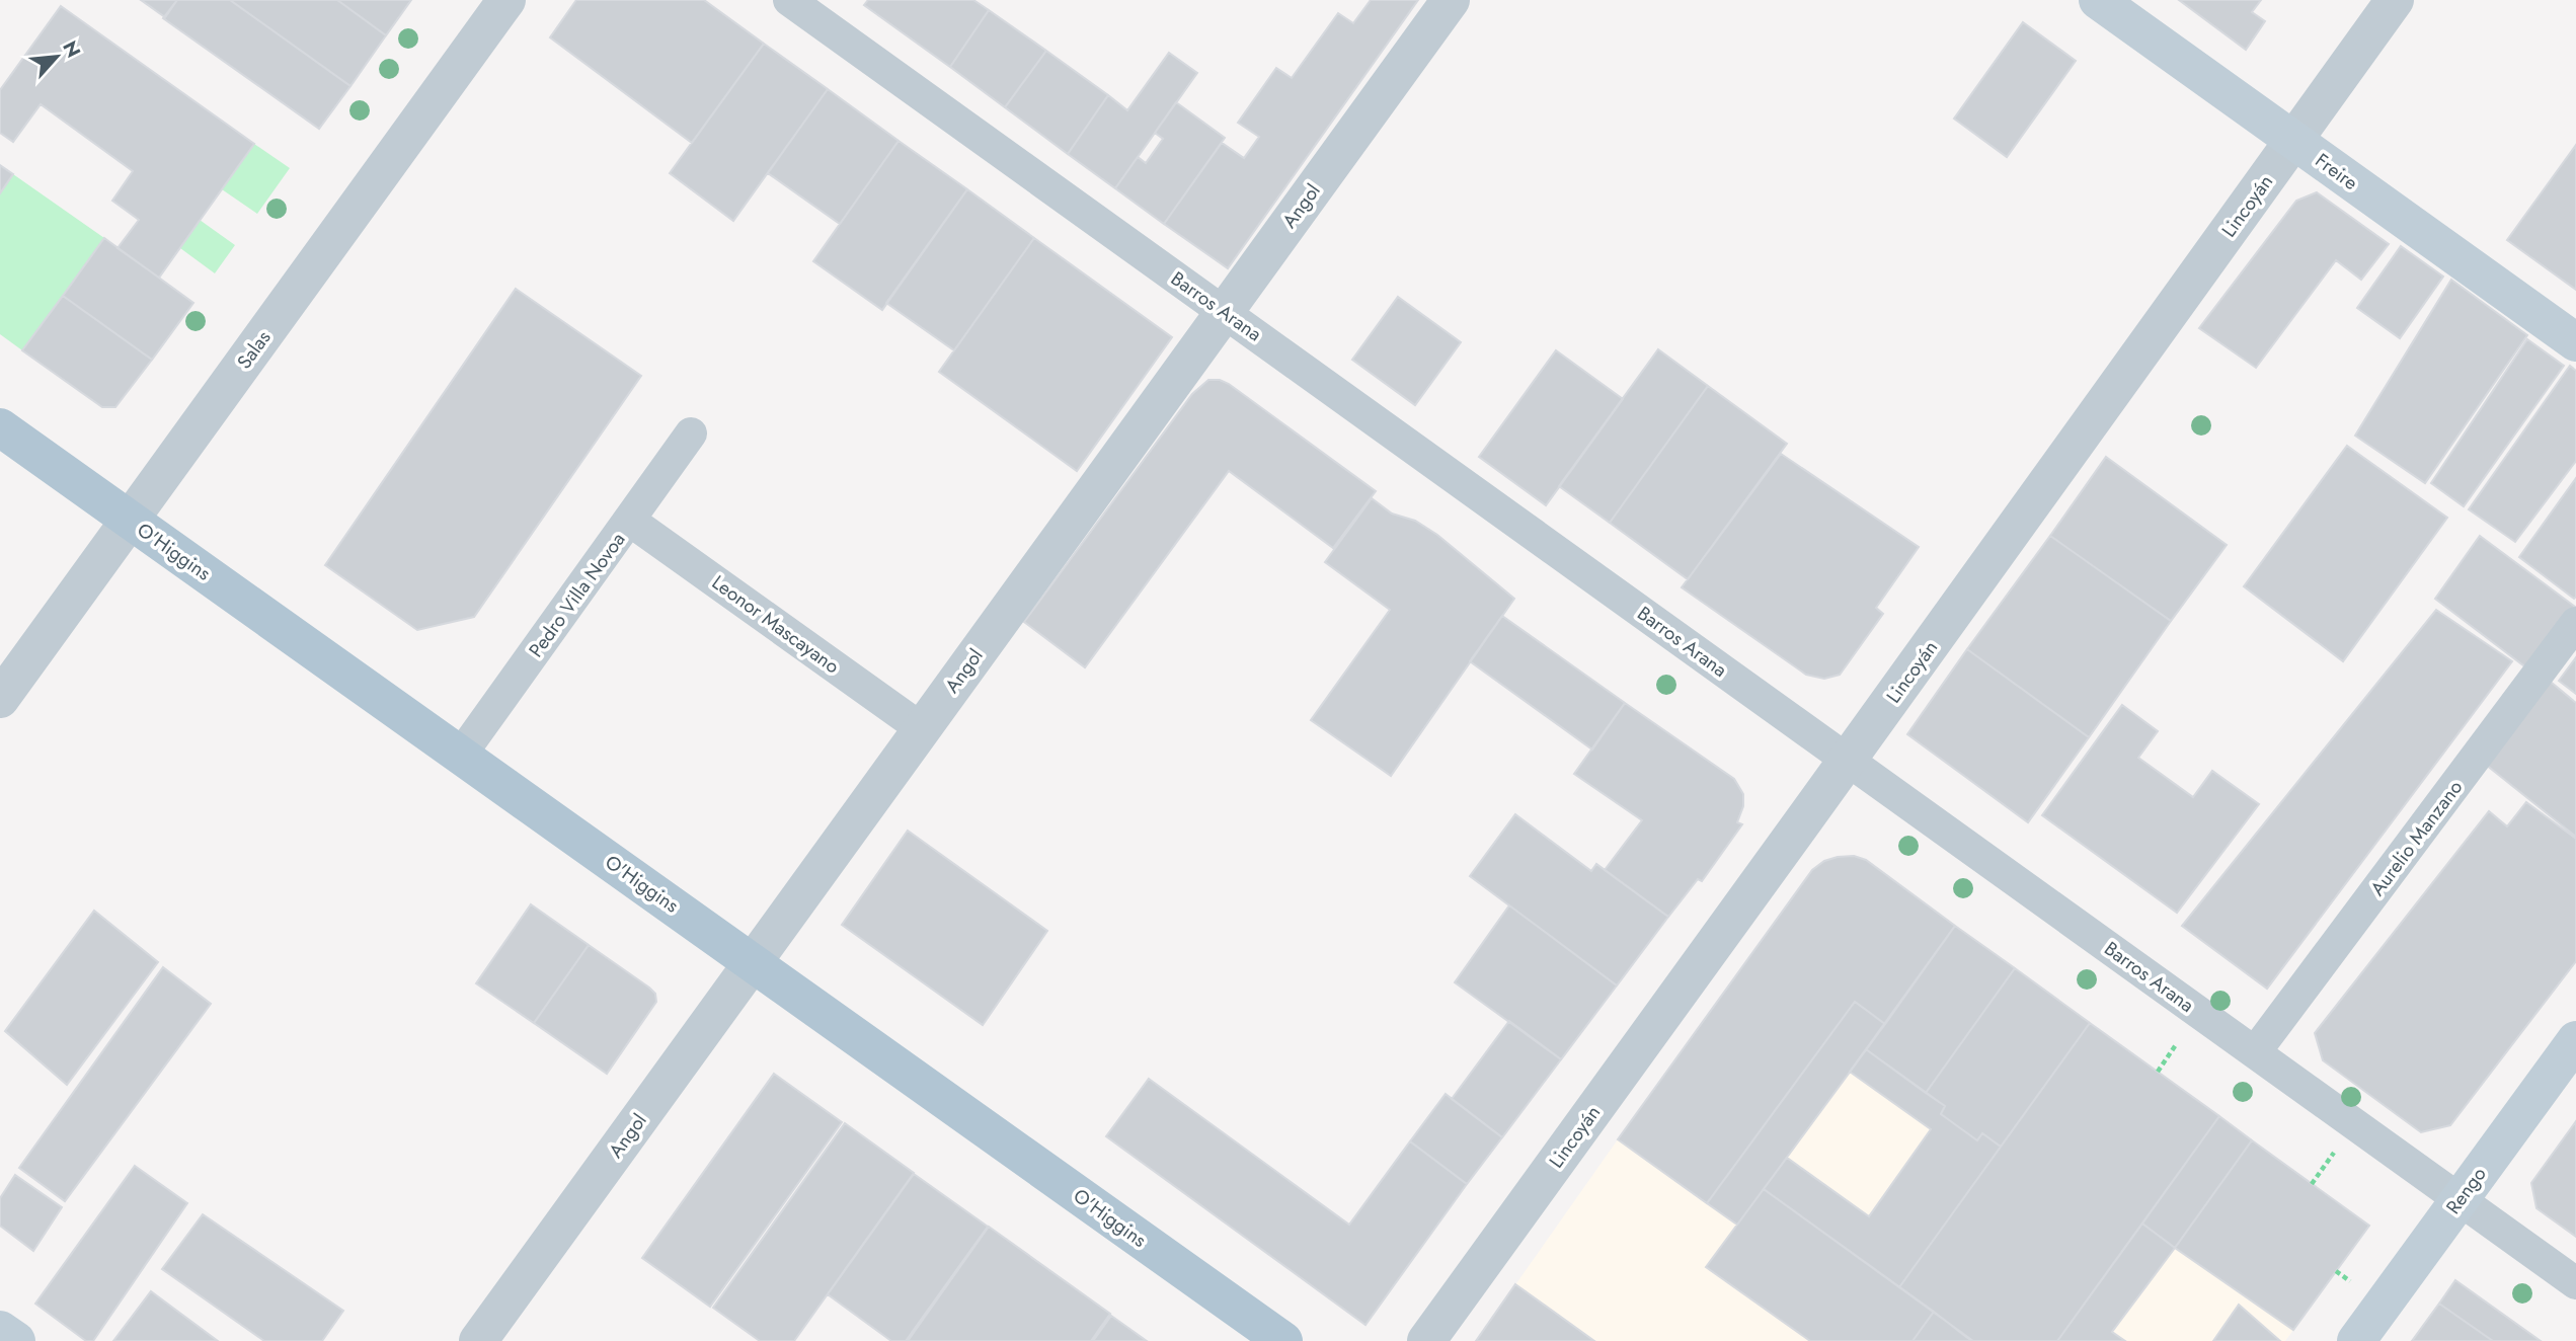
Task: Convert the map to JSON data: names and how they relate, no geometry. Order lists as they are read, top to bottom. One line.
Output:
{"streets":{"main road":["Freire","O'Higgins","Rengo"],"street":["Angol","Lincoyán","Barros Arana","Salas","Pedro Villa Novoa","Leonor Mascayano","Aurelio Manzano"]},"crossings":[["Freire","Lincoyán"],["Angol","Barros Arana"],["Angol","O'Higgins"],["Angol","Leonor Mascayano"],["Lincoyán","Barros Arana"],["Barros Arana","Aurelio Manzano"],["Barros Arana","Rengo"],["Salas","O'Higgins"],["O'Higgins","Pedro Villa Novoa"],["Pedro Villa Novoa","Leonor Mascayano"]],"north":"top right"}
